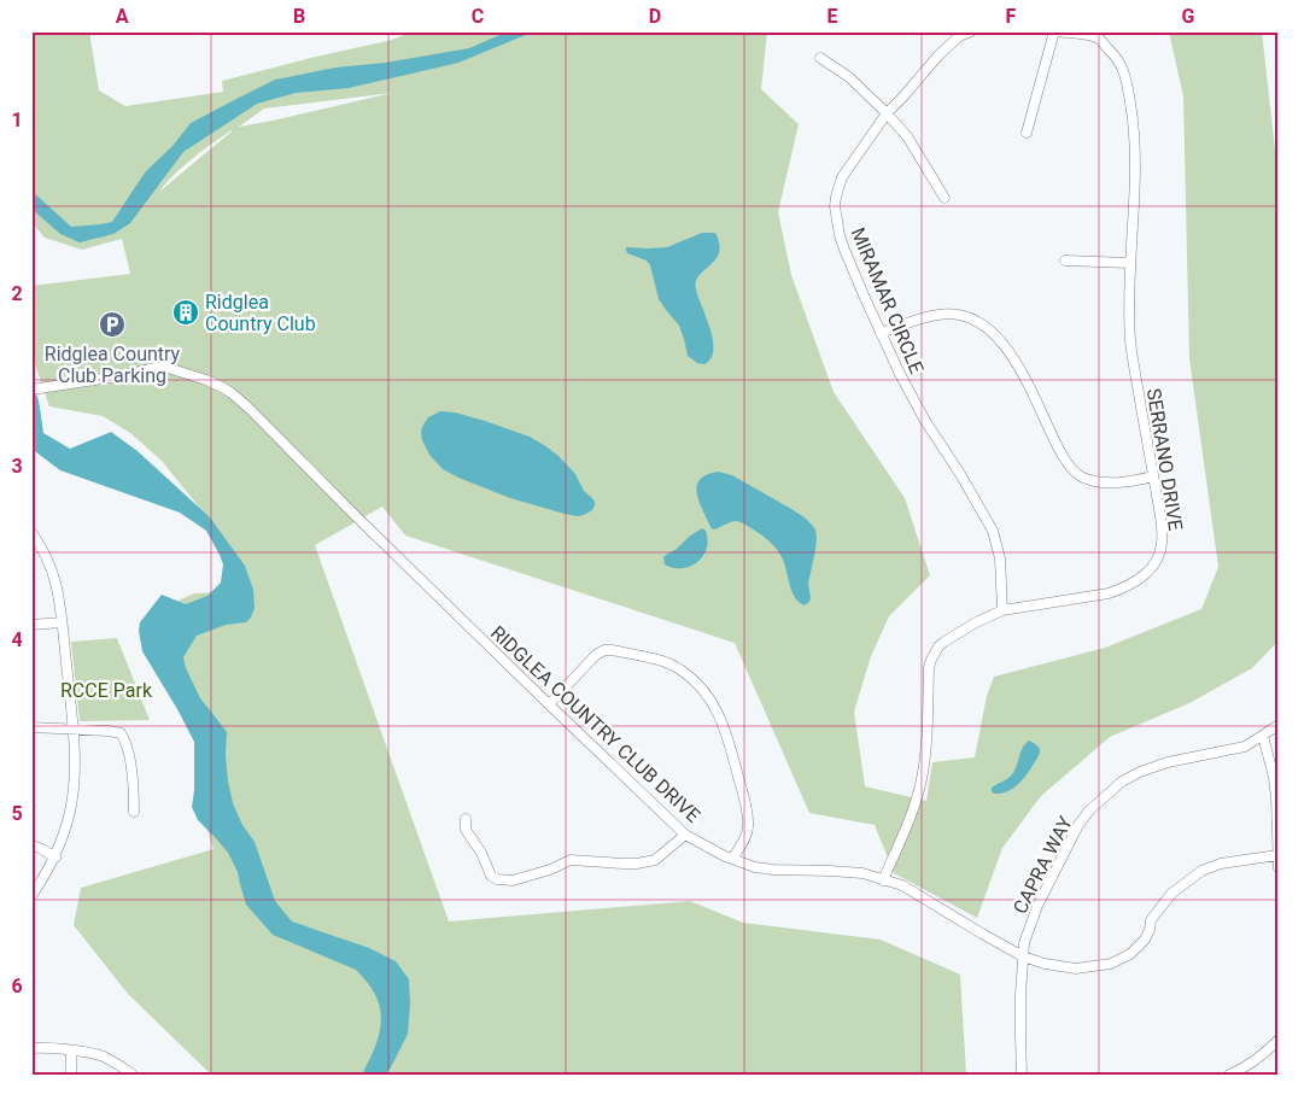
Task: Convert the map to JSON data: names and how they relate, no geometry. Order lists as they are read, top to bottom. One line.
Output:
{"streets":{"street":["MIRAMAR CIRCLE","SERRANO DRIVE","RIDGLEA COUNTRY CLUB DRIVE","CAPRA WAY"]},"crossings":[["MIRAMAR CIRCLE","SERRANO DRIVE"],["SERRANO DRIVE","RIDGLEA COUNTRY CLUB DRIVE"],["RIDGLEA COUNTRY CLUB DRIVE","CAPRA WAY"]],"parks":["RCCE Park"],"places":{"building":["Ridglea Country Club"],"parking":["Ridglea Country Club Parking"]},"grid":{"columns":["A","B","C","D","E","F","G"],"rows":["1","2","3","4","5","6"]}}
